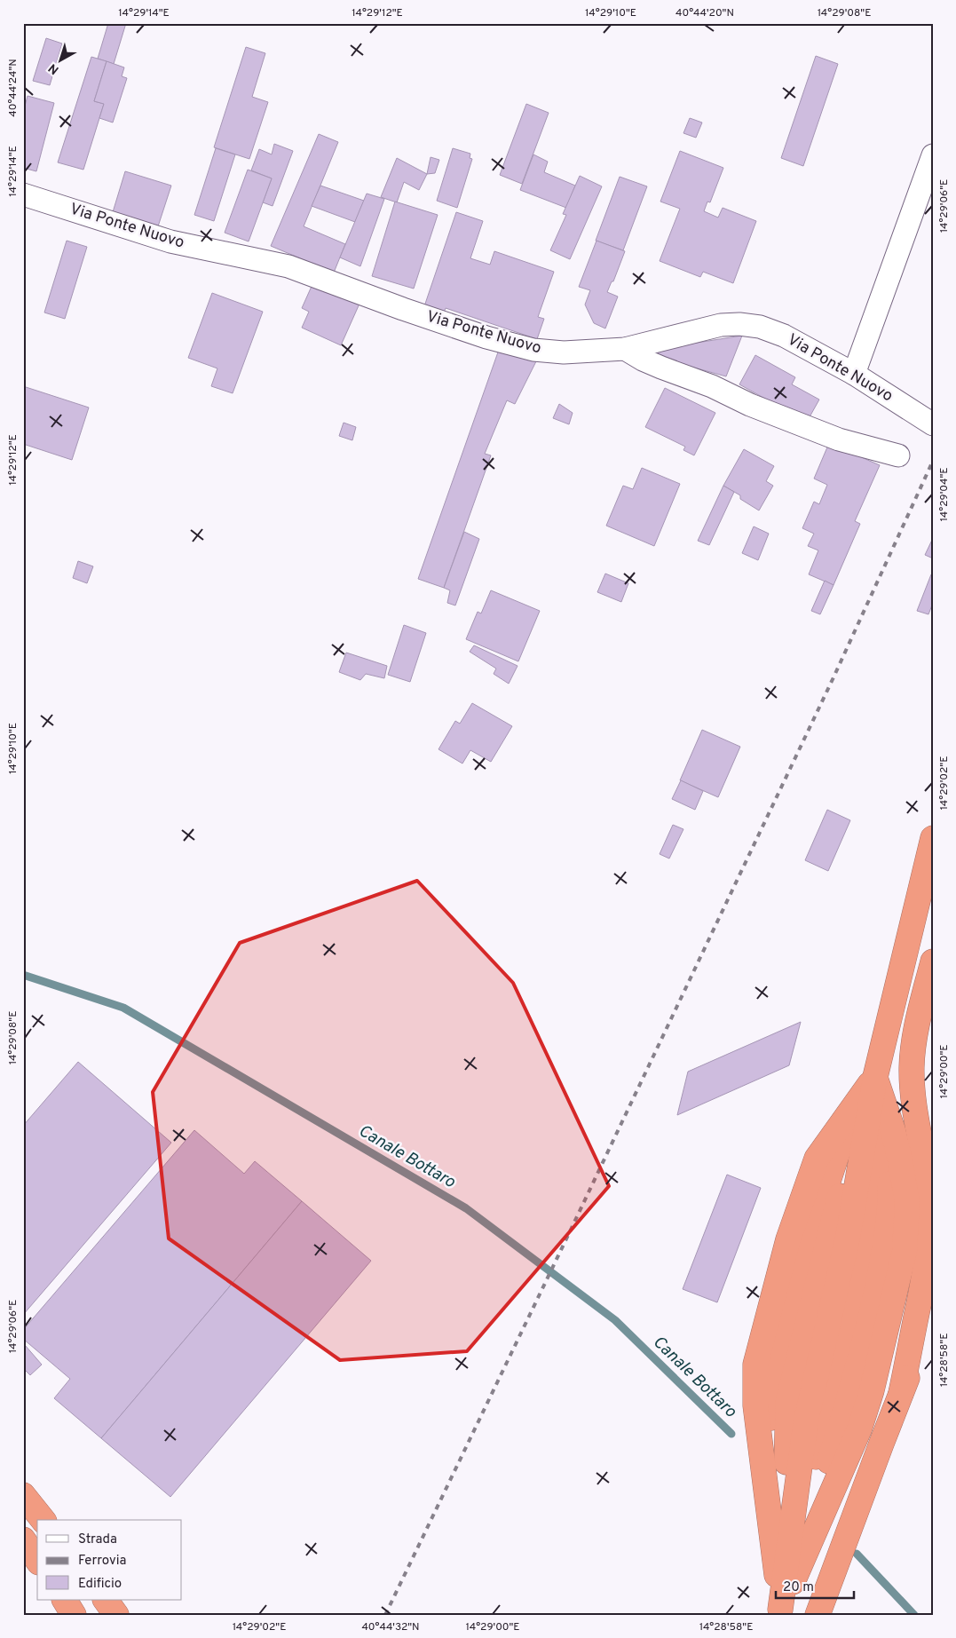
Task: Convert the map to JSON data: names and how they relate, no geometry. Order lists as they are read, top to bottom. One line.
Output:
{"streets":{"street":["Via Ponte Nuovo"]},"water":["Canale Bottaro"],"legend":["Strada","Ferrovia","Edificio"],"scale_bar":"20 m","north":"bottom left","coordinates":["14°29'14\"E","14°29'12\"E","14°29'10\"E","40°44'20\"N","14°29'08\"E","40°44'24\"N","14°29'06\"E","14°29'04\"E","14°29'02\"E","14°29'00\"E","14°28'58\"E","40°44'32\"N"]}
